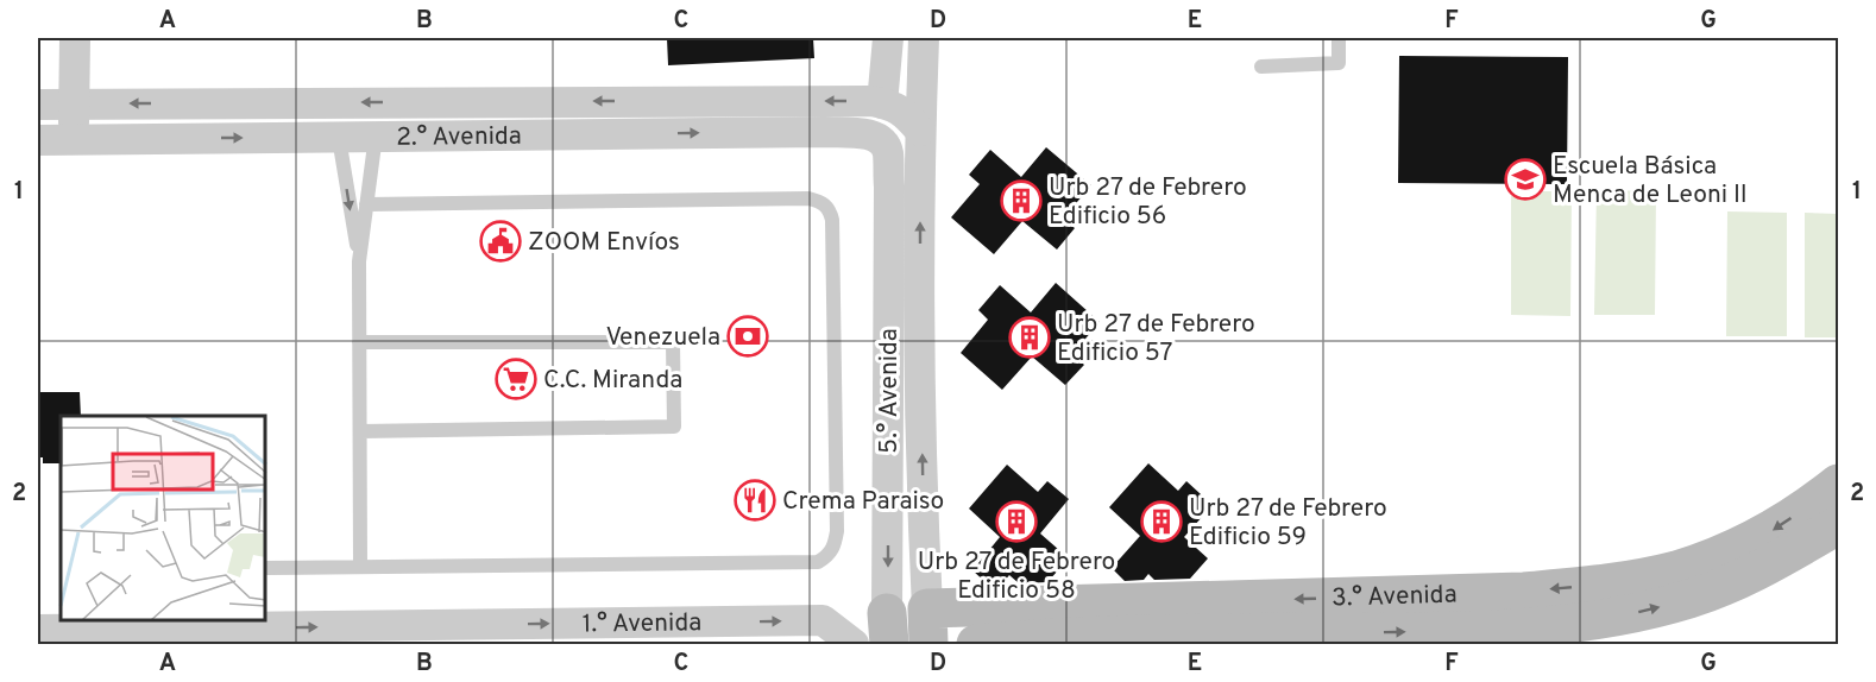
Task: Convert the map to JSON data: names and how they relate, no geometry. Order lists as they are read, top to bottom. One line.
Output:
{"streets":{"street":["2.° Avenida","5.° Avenida","3.° Avenida","1.° Avenida"]},"crossings":[["2.° Avenida","5.° Avenida"]],"one_way":["1.° Avenida"],"places":{"school or university":["Escuela Básica Menca de Leoni II"],"building":["Urb 27 de Febrero Edificio 56","Urb 27 de Febrero Edificio 57","Urb 27 de Febrero Edificio 58","Urb 27 de Febrero Edificio 59"],"public building":["ZOOM Envíos"],"bank":["Venezuela"],"supermarket":["C.C. Miranda"],"restaurant":["Crema Paraiso"]},"grid":{"columns":["A","B","C","D","E","F","G"],"rows":["1","2"]}}
